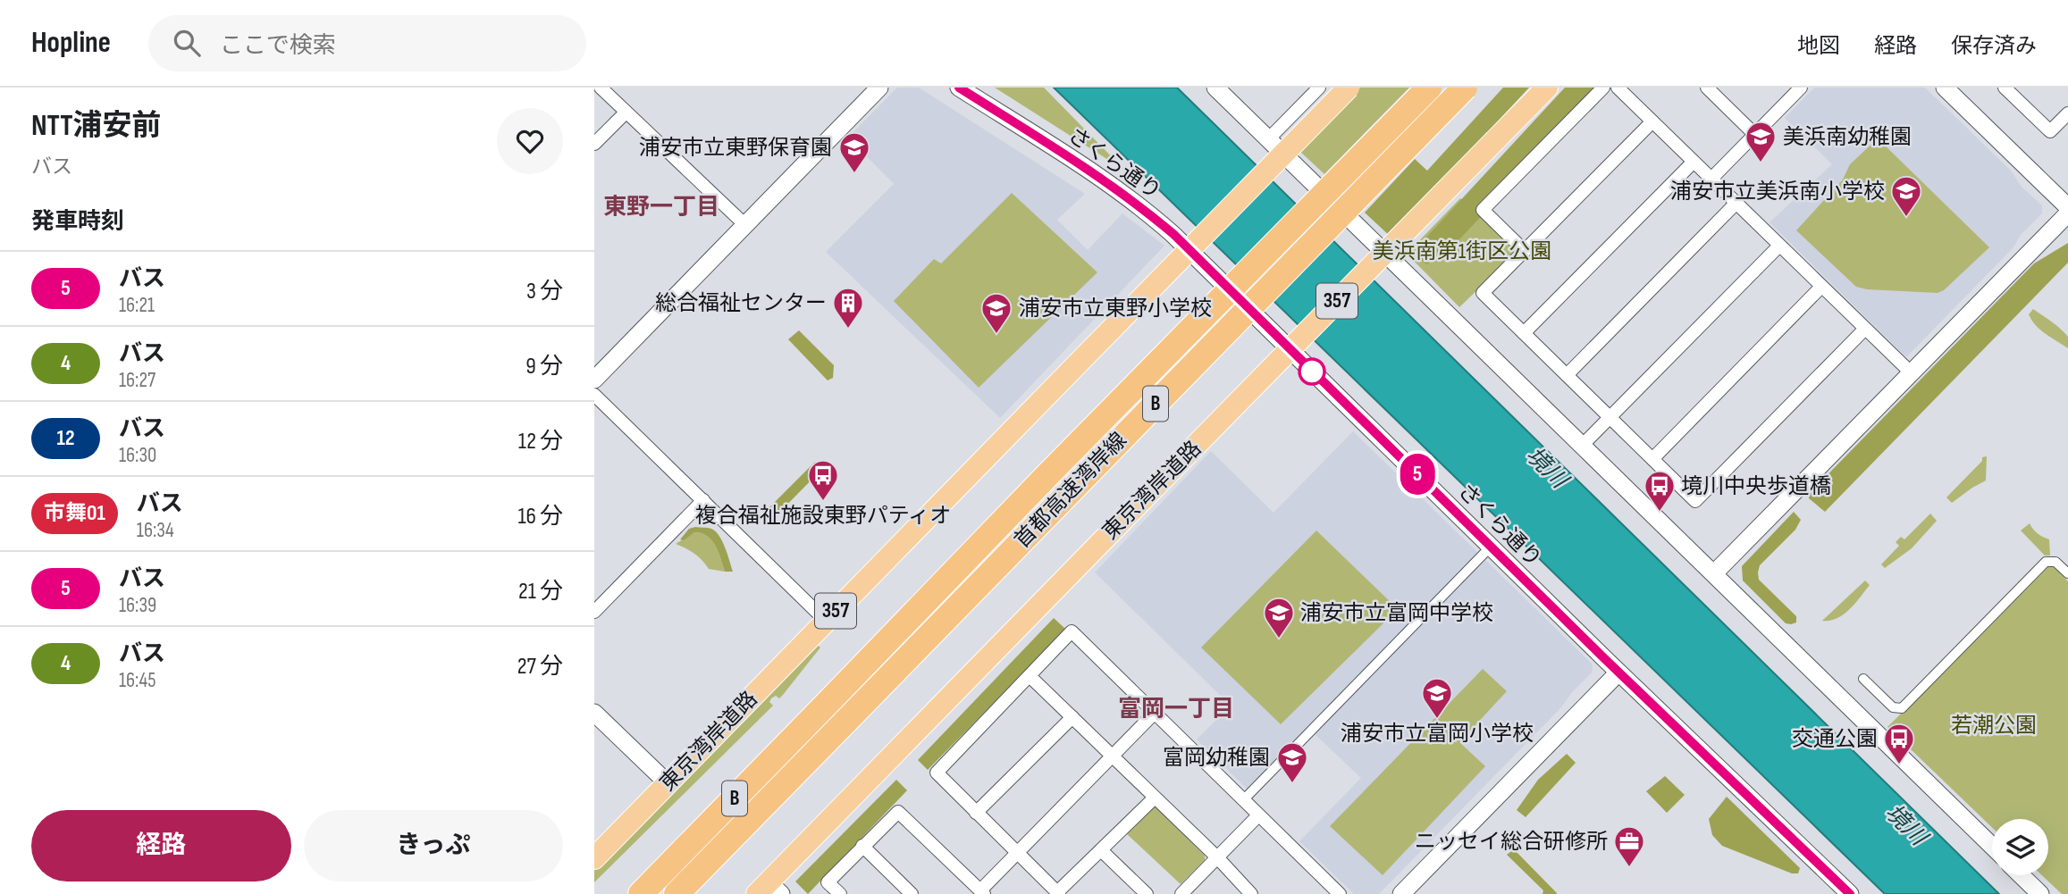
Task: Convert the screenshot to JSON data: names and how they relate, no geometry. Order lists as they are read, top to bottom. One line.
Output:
{"streets":{"highway":["357","B","首都高速湾岸線","東京湾岸道路"],"street":["さくら通り"]},"districts":["東野一丁目","富岡一丁目"],"water":["境川"],"parks":["美浜南第1街区公園","若潮公園"],"places":{"school or university":["美浜南幼稚園","浦安市立東野保育園","浦安市立美浜南小学校","浦安市立東野小学校","浦安市立富岡中学校","浦安市立富岡小学校","富岡幼稚園"],"building":["総合福祉センター"],"bus stop":["複合福祉施設東野パティオ","境川中央歩道橋","交通公園"],"office":["ニッセイ総合研修所"]},"lines":["bus line 5"],"page":{"header":"Hopline","search":"ここで検索","nav":["地図","経路","保存済み"],"heading":[["NTT浦安前","バス"],"発車時刻"],"on_map":"5","list":[{"mark":"5","name":"バス","note":"16:21","value":"3 分"},{"mark":"4","name":"バス","note":"16:27","value":"9 分"},{"mark":"12","name":"バス","note":"16:30","value":"12 分"},{"mark":"市舞01","name":"バス","note":"16:34","value":"16 分"},{"mark":"5","name":"バス","note":"16:39","value":"21 分"},{"mark":"4","name":"バス","note":"16:45","value":"27 分"}],"buttons":["経路","きっぷ"]}}
